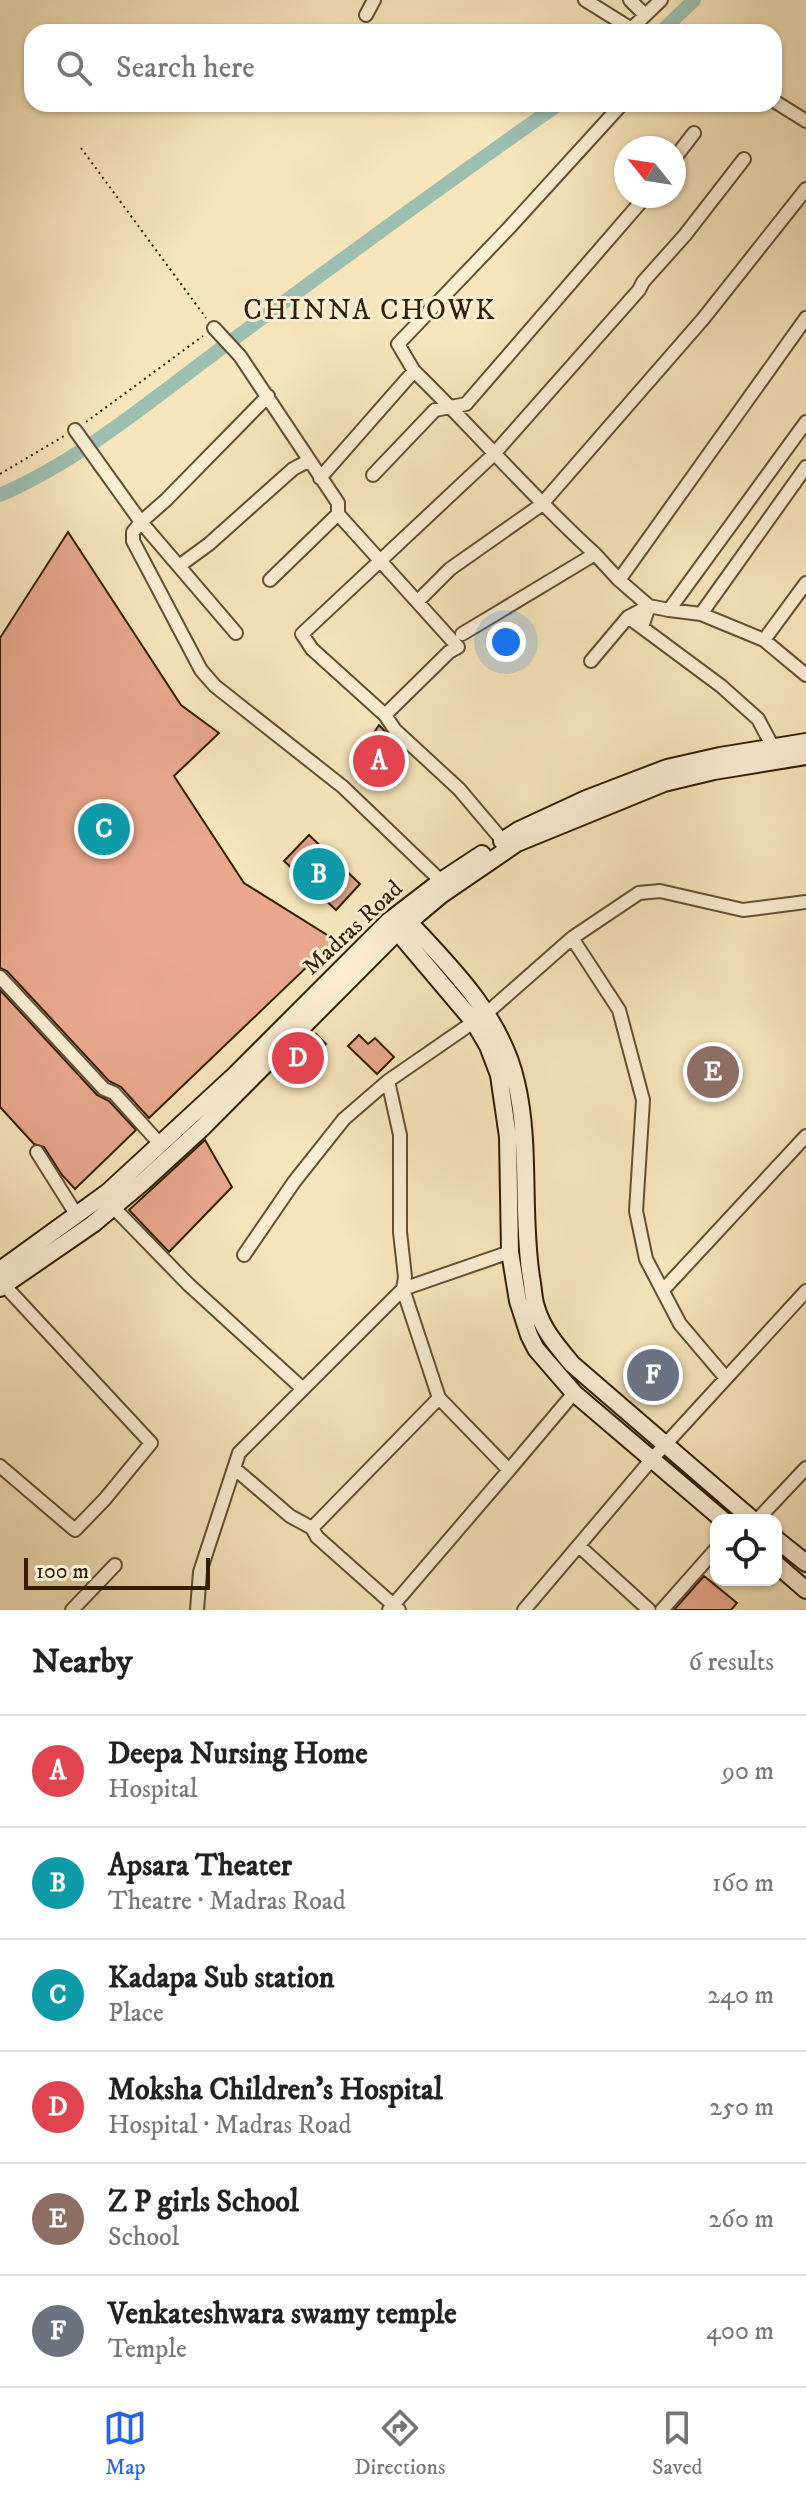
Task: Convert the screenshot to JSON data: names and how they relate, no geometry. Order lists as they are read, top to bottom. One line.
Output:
{"streets":{"main road":["Madras Road"]},"districts":["CHINNA CHOWK"],"scale_bar":"100 m","north":"top left","page":{"search":"Search here","pins":["A","C","B","D","E","F"],"scale":"100 m","heading":["Nearby","6 results"],"list":[{"mark":"A","name":"Deepa Nursing Home","note":"Hospital","value":"90 m"},{"mark":"B","name":"Apsara Theater","note":"Theatre · Madras Road","value":"160 m"},{"mark":"C","name":"Kadapa Sub station","note":"Place","value":"240 m"},{"mark":"D","name":"Moksha Children's Hospital","note":"Hospital · Madras Road","value":"250 m"},{"mark":"E","name":"Z P girls School","note":"School","value":"260 m"},{"mark":"F","name":"Venkateshwara swamy temple","note":"Temple","value":"400 m"}],"nav":["Map","Directions","Saved"]}}
